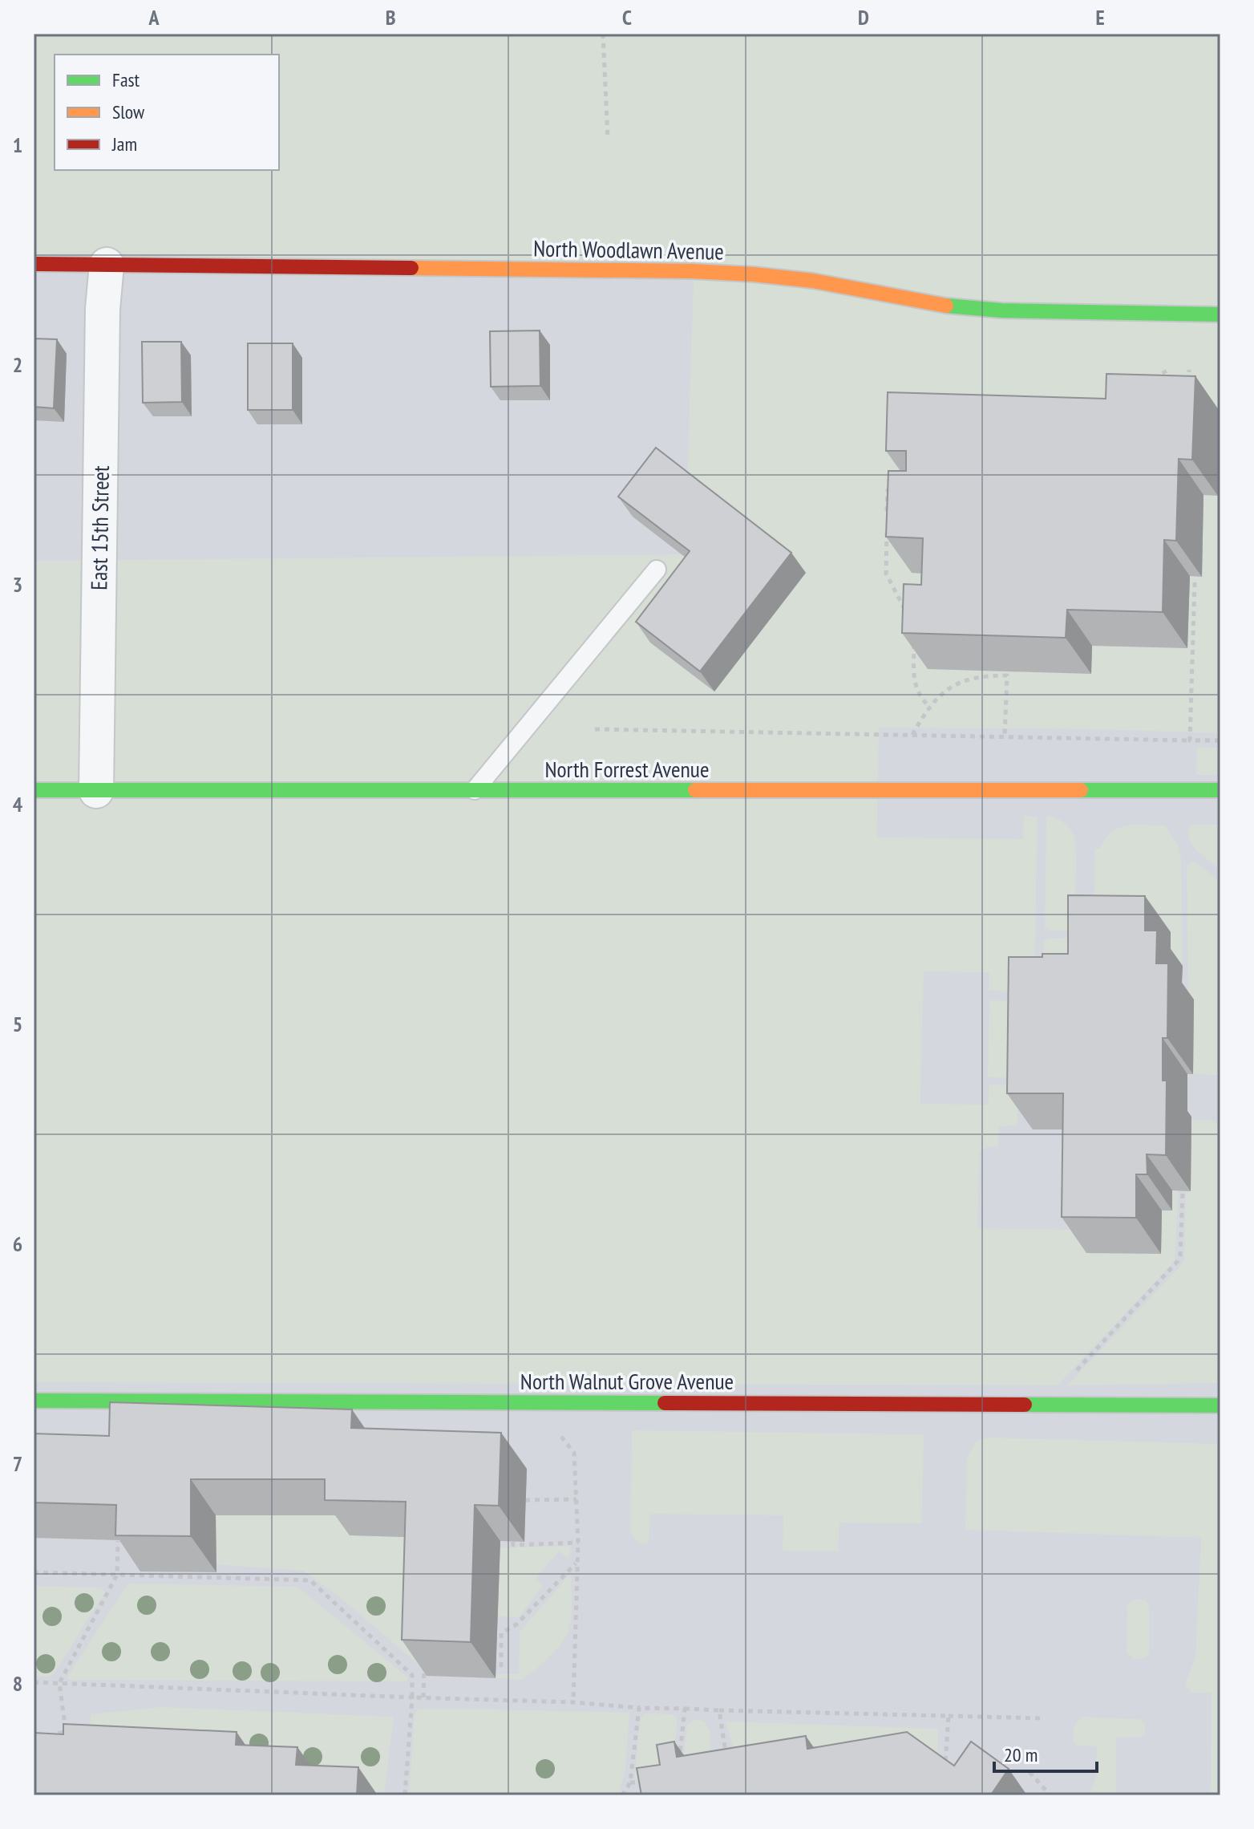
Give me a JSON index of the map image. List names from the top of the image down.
{
  "streets": {
    "street": [
      "North Woodlawn Avenue",
      "East 15th Street",
      "North Forrest Avenue",
      "North Walnut Grove Avenue"
    ]
  },
  "crossings": [
    ["North Woodlawn Avenue", "East 15th Street"],
    ["East 15th Street", "North Forrest Avenue"]
  ],
  "legend": ["Fast", "Slow", "Jam"],
  "scale_bar": "20 m",
  "grid": {
    "columns": [
      "A",
      "B",
      "C",
      "D",
      "E"
    ],
    "rows": [
      "1",
      "2",
      "3",
      "4",
      "5",
      "6",
      "7",
      "8"
    ]
  }
}
